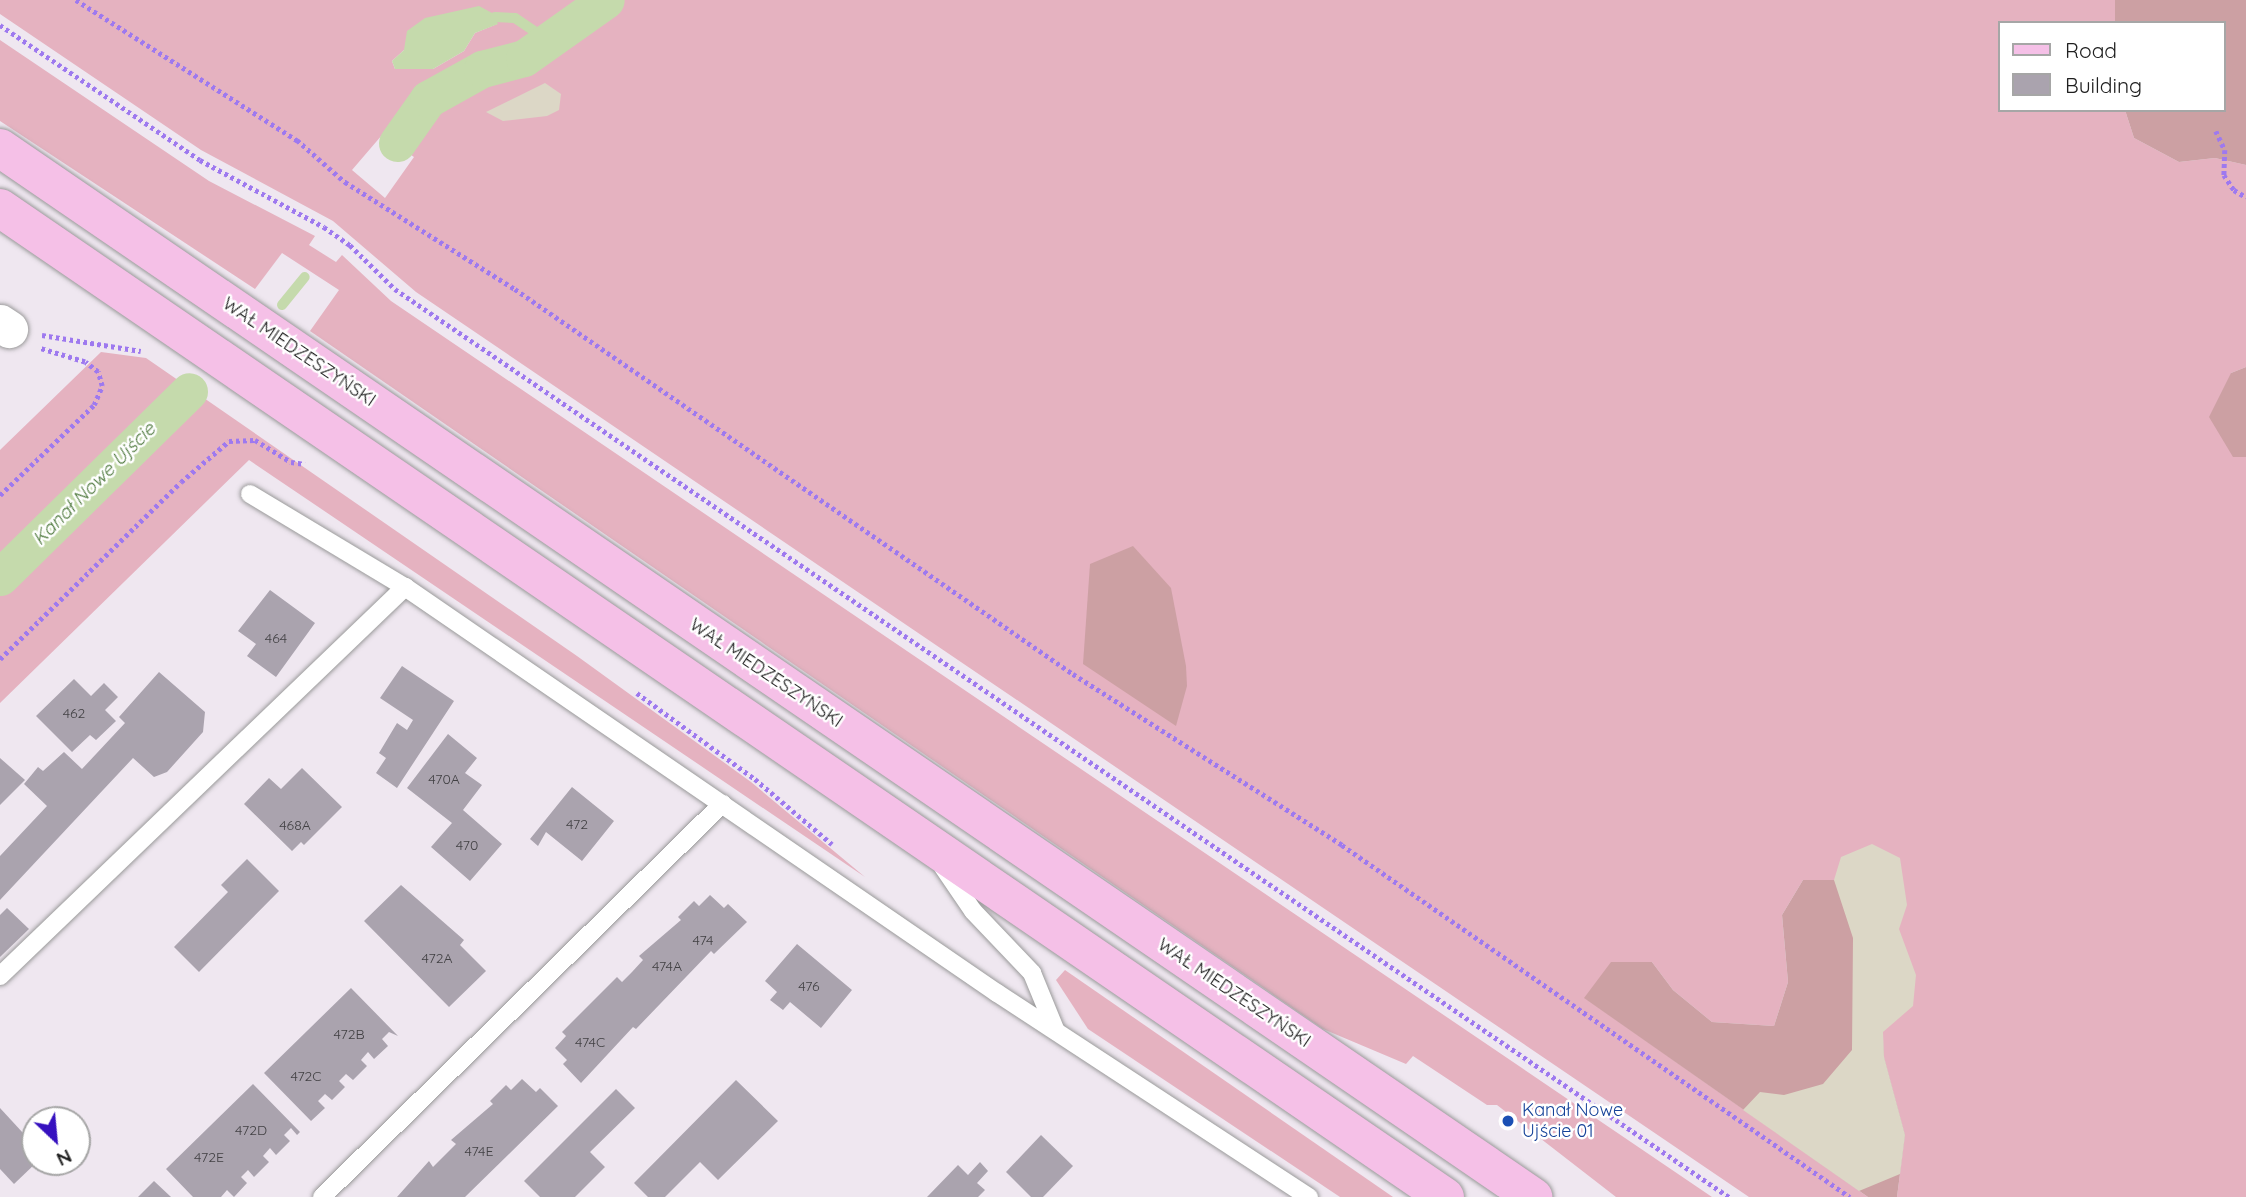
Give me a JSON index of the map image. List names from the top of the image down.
{
  "streets": {
    "main road": ["WAŁ MIEDZESZYŃSKI"]
  },
  "water": ["Kanał Nowe Ujście"],
  "places": ["Kanał Nowe Ujście 01"],
  "house_numbers": [
    "464",
    "462",
    "470A",
    "472",
    "468A",
    "470",
    "474",
    "472A",
    "474A",
    "476",
    "472B",
    "474C",
    "472C",
    "472D",
    "474E",
    "472E"
  ],
  "legend": ["Road", "Building"],
  "north": "bottom right"
}
